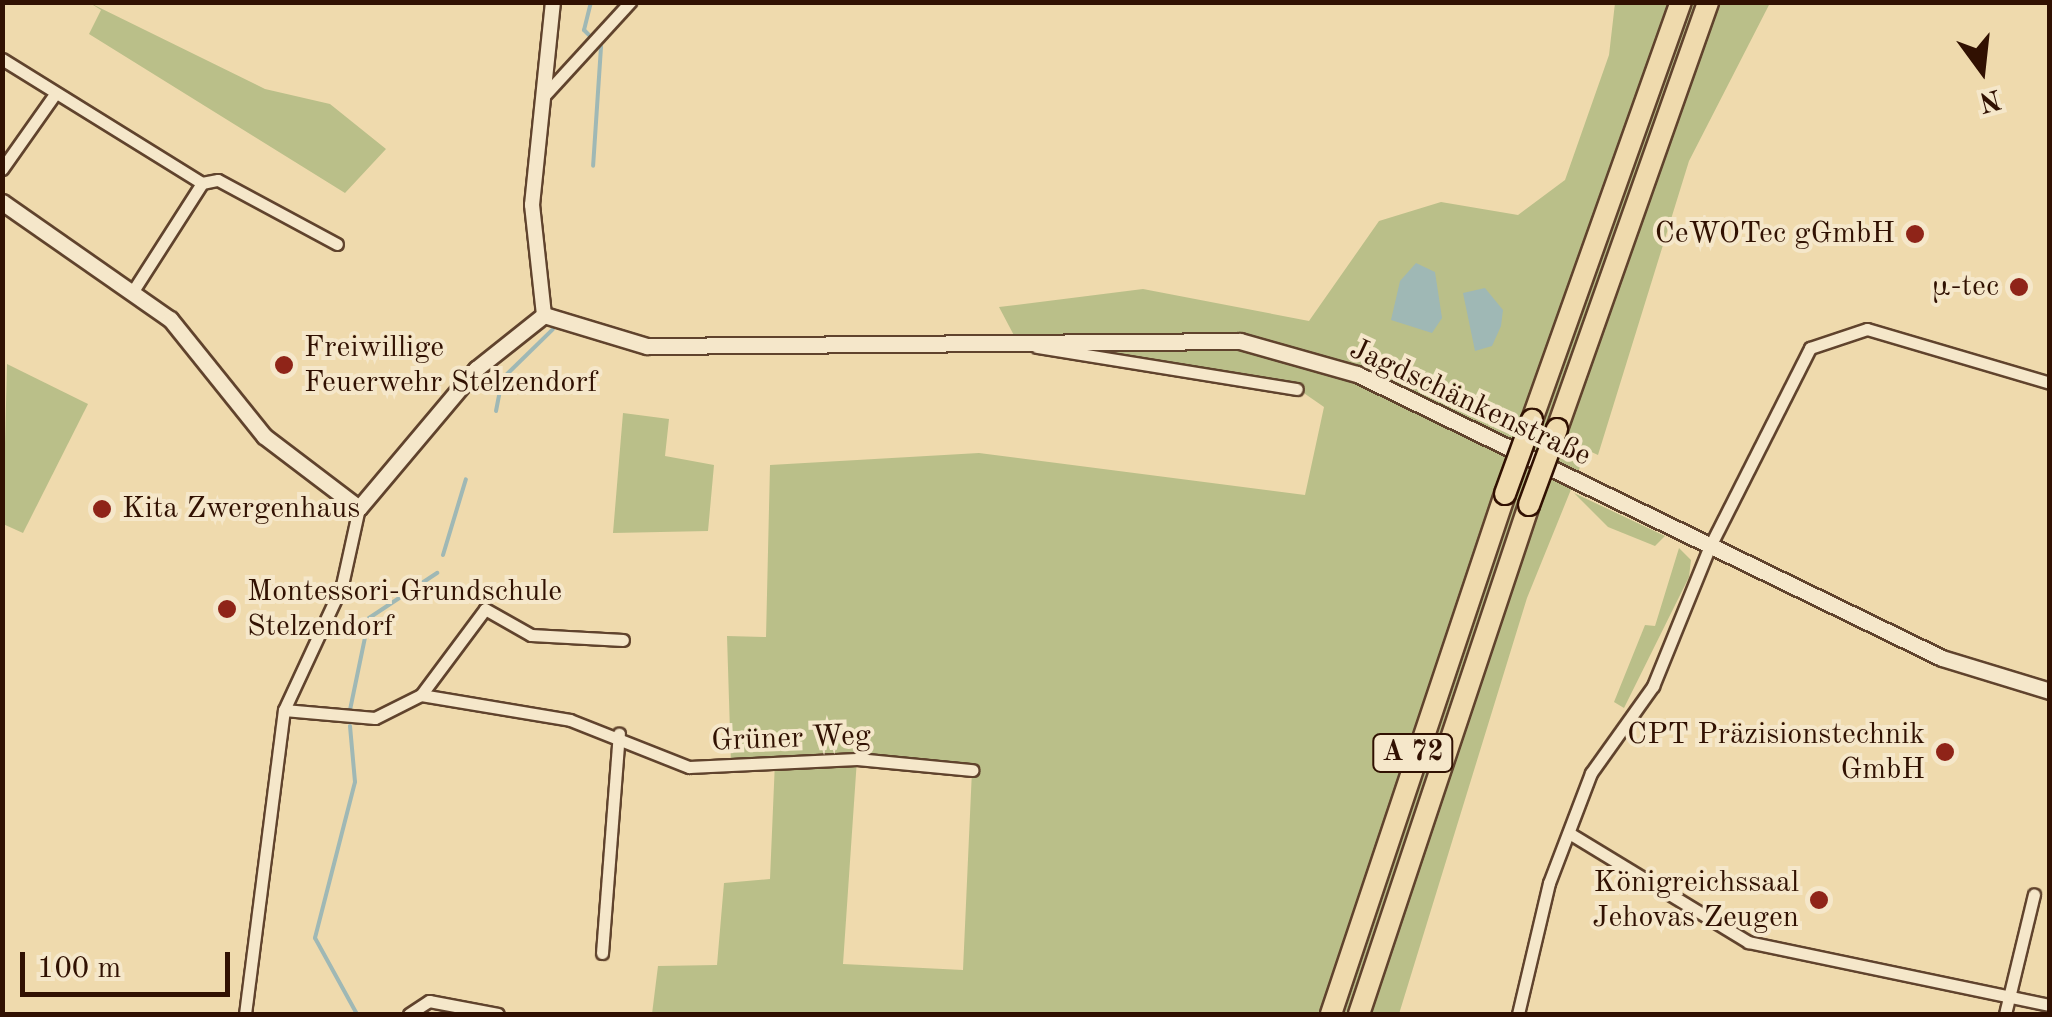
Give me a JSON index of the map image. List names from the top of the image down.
{
  "streets": {
    "highway": ["A 72"],
    "main road": ["Jagdschänkenstraße"],
    "street": ["Grüner Weg"]
  },
  "places": [
    "CeWOTec gGmbH",
    "µ-tec",
    "Freiwillige Feuerwehr Stelzendorf",
    "Kita Zwergenhaus",
    "Montessori-Grundschule Stelzendorf",
    "CPT Präzisionstechnik GmbH",
    "Königreichssaal Jehovas Zeugen"
  ],
  "scale_bar": "100 m",
  "north": "bottom"
}
